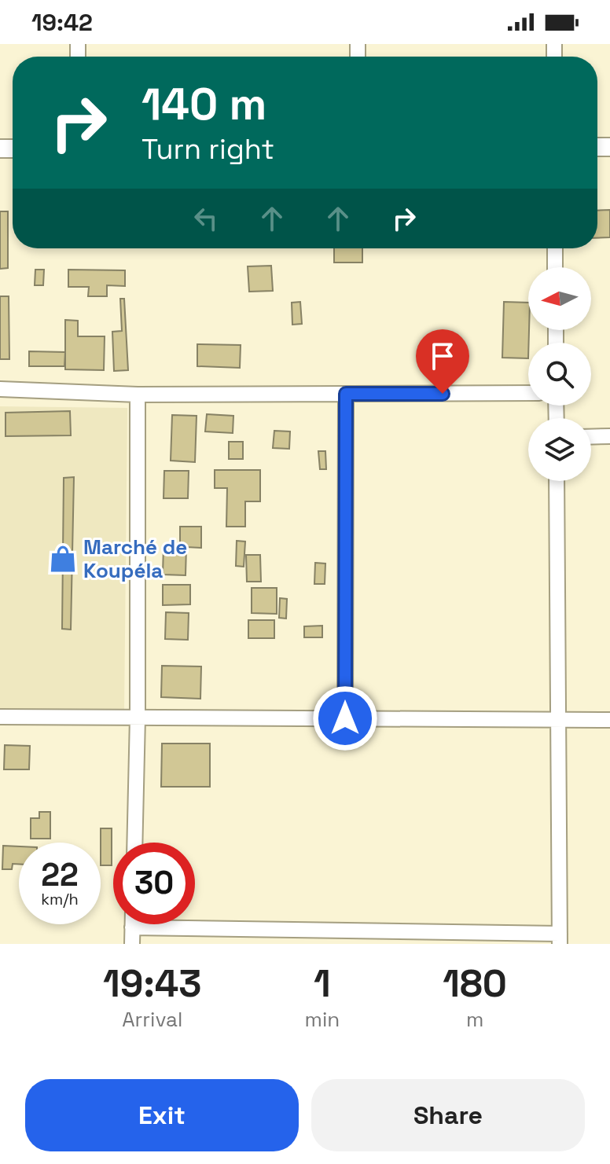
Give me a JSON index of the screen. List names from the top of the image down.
{
  "places": {
    "shop": ["Marché de Koupéla"]
  },
  "north": "left",
  "page": {
    "status": "19:42",
    "turn": ["140 m", "Turn right"],
    "speed": "22 km/h",
    "limit": "30",
    "eta": [
      "19:43",
      "Arrival",
      "1",
      "min",
      "180",
      "m"
    ],
    "buttons": ["Exit", "Share"]
  }
}
